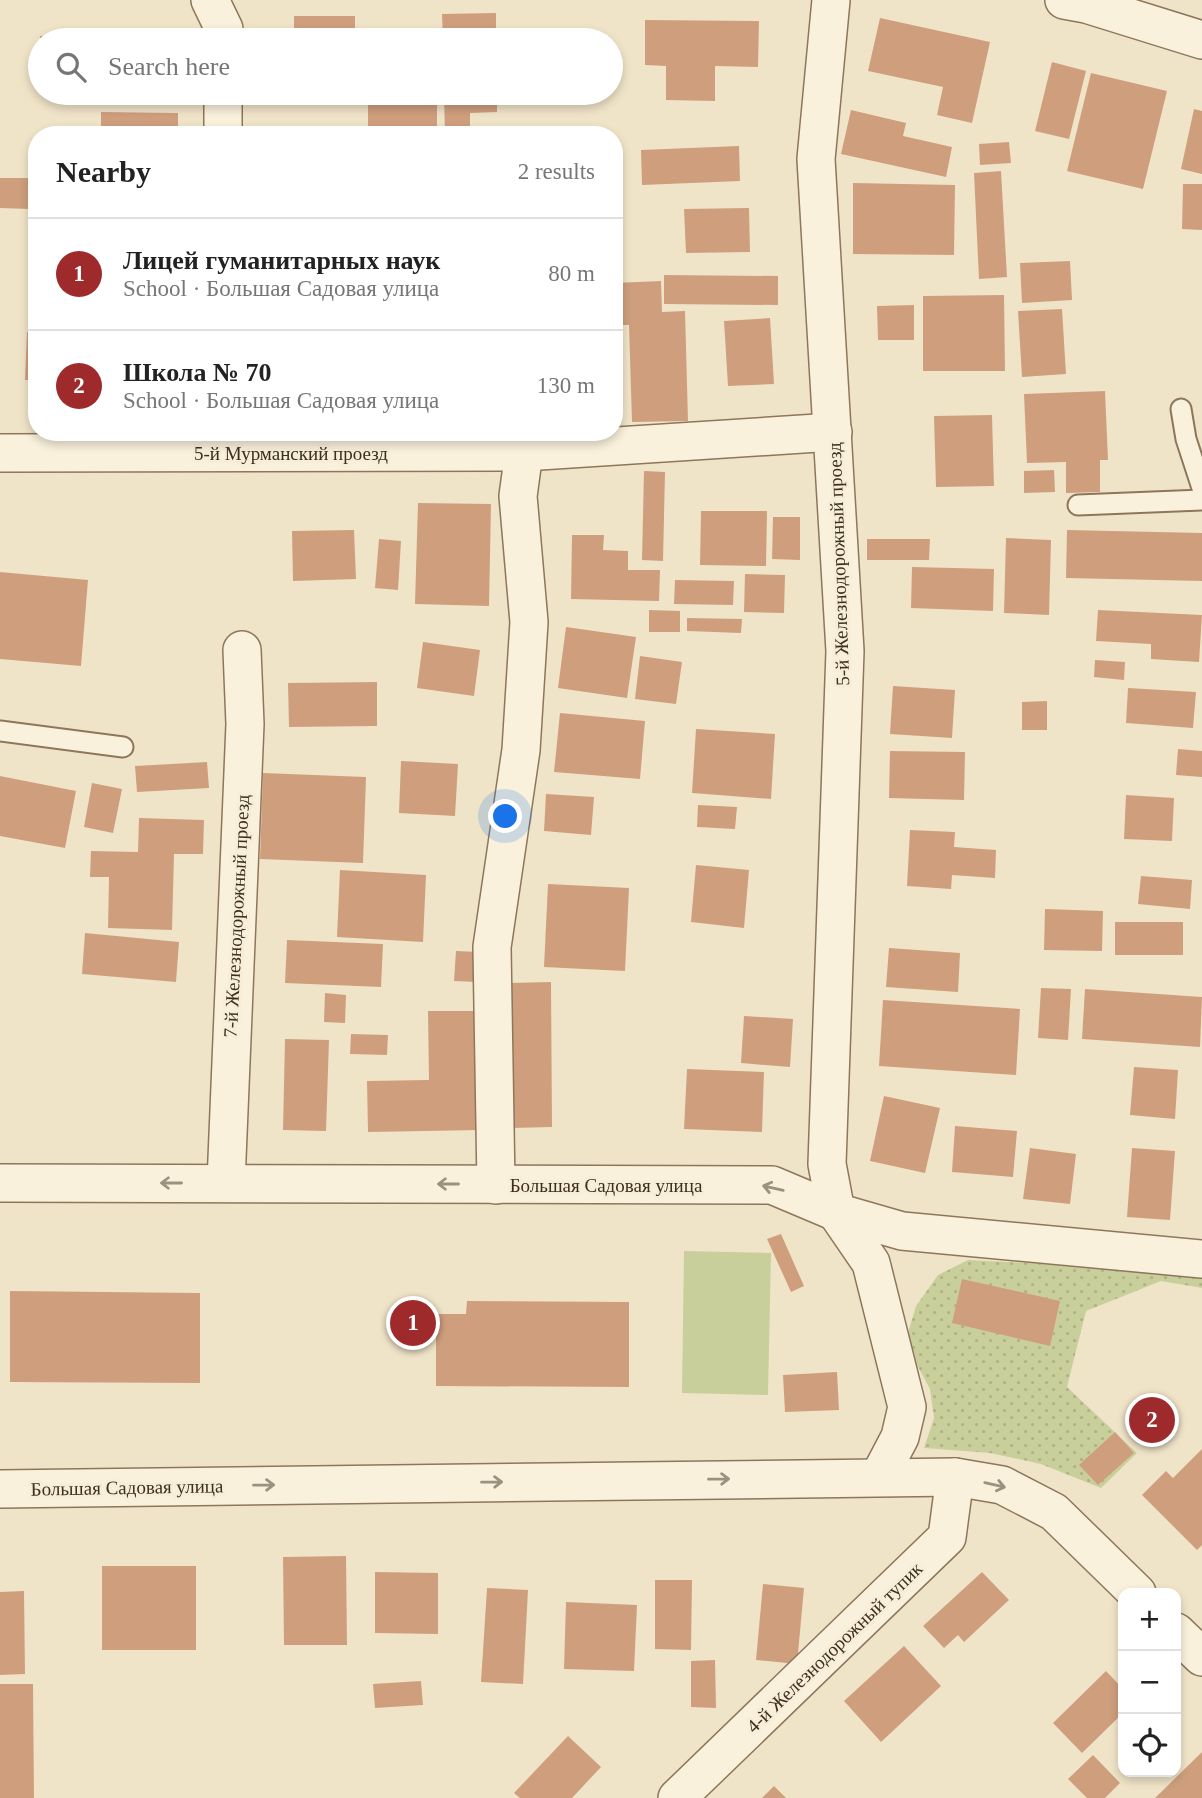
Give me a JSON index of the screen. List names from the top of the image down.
{
  "streets": {
    "street": [
      "5-й Мурманский проезд",
      "5-й Железнодорожный проезд",
      "7-й Железнодорожный проезд",
      "Большая Садовая улица",
      "4-й Железнодорожный тупик"
    ]
  },
  "crossings": [
    ["5-й Мурманский проезд", "5-й Железнодорожный проезд"],
    ["5-й Железнодорожный проезд", "Большая Садовая улица"],
    ["7-й Железнодорожный проезд", "Большая Садовая улица"],
    ["Большая Садовая улица", "4-й Железнодорожный тупик"]
  ],
  "page": {
    "search": "Search here",
    "heading": ["Nearby", "2 results"],
    "list": [
      {
        "mark": "1",
        "name": "Лицей гуманитарных наук",
        "note": "School · Большая Садовая улица",
        "value": "80 m"
      },
      {
        "mark": "2",
        "name": "Школа № 70",
        "note": "School · Большая Садовая улица",
        "value": "130 m"
      }
    ],
    "pins": ["1", "2"],
    "map_buttons": ["+", "−"]
  }
}
